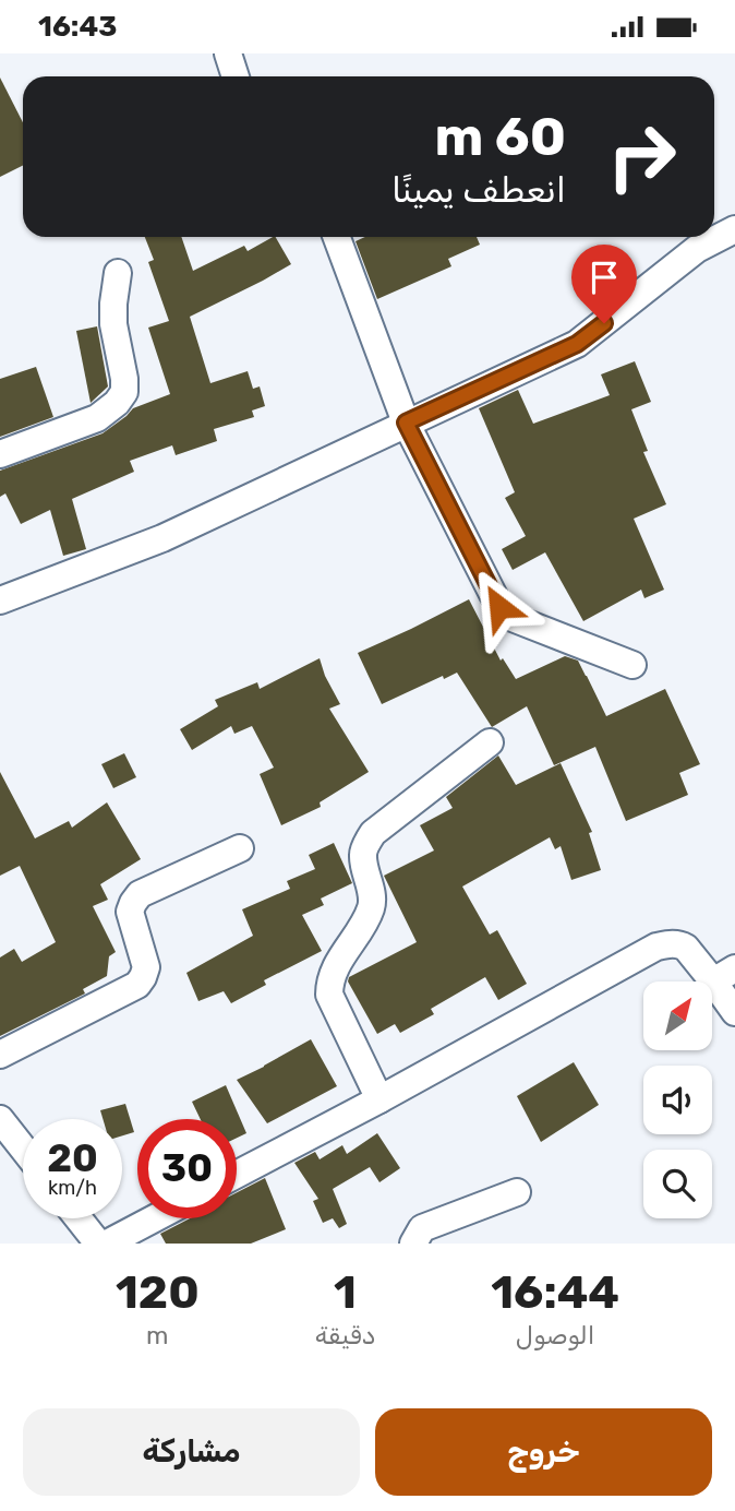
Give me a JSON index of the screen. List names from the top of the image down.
{
  "north": "top right",
  "page": {
    "status": "16:43",
    "turn": ["60 m", "انعطف يمينًا"],
    "speed": "20 km/h",
    "limit": "30",
    "eta": [
      "16:44",
      "الوصول",
      "1",
      "دقيقة",
      "120",
      "m"
    ],
    "buttons": ["خروج", "مشاركة"]
  }
}
